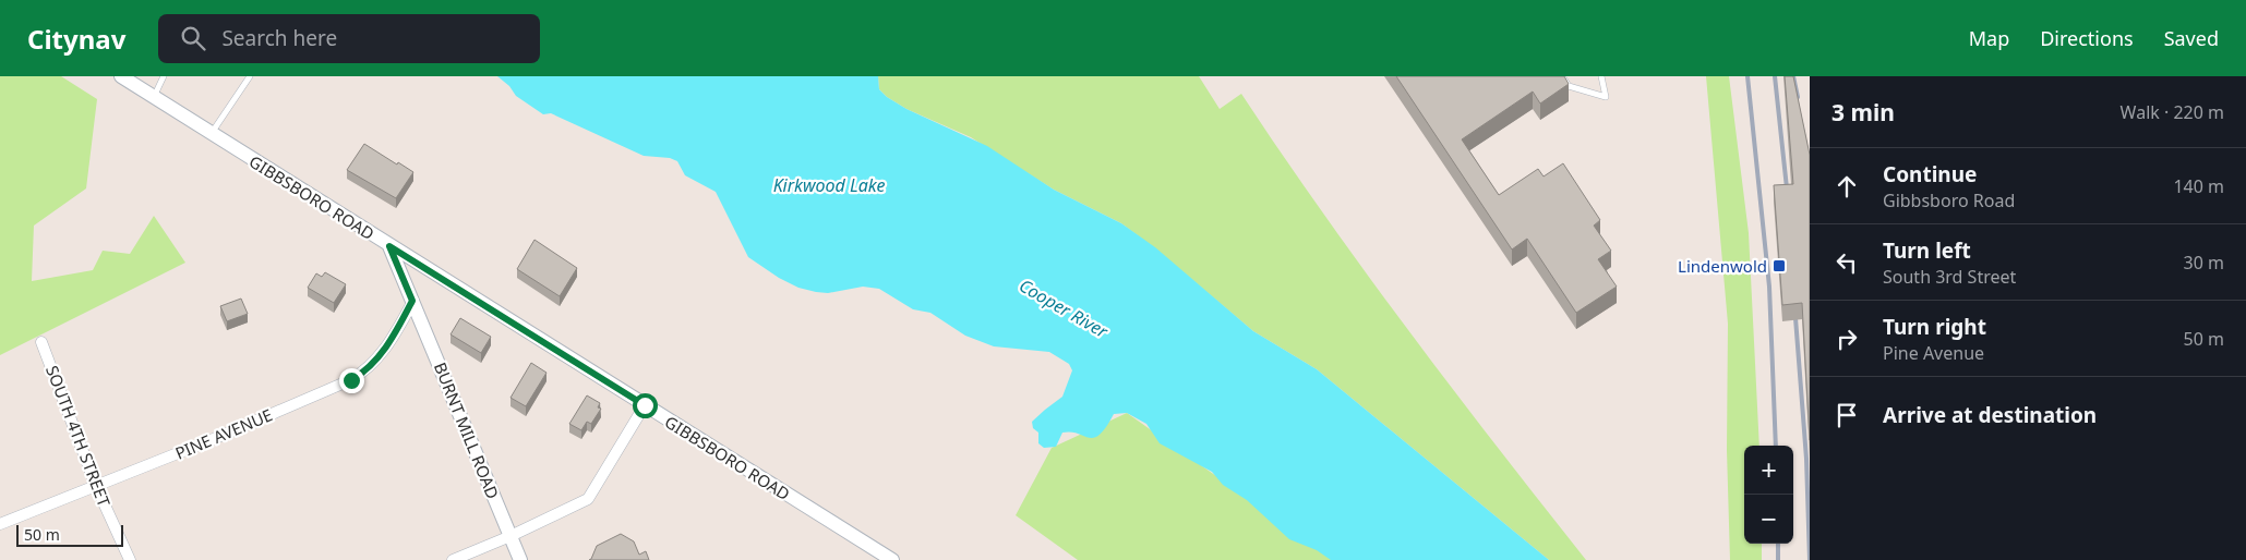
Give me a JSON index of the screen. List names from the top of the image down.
{
  "streets": {
    "street": [
      "GIBBSBORO ROAD",
      "BURNT MILL ROAD",
      "PINE AVENUE",
      "SOUTH 4TH STREET"
    ]
  },
  "crossings": [
    ["GIBBSBORO ROAD", "BURNT MILL ROAD"],
    ["BURNT MILL ROAD", "PINE AVENUE"],
    ["PINE AVENUE", "SOUTH 4TH STREET"]
  ],
  "water": ["Kirkwood Lake", "Cooper River"],
  "places": {
    "transit": ["Lindenwold"]
  },
  "scale_bar": "50 m",
  "page": {
    "header": "Citynav",
    "search": "Search here",
    "nav": ["Map", "Directions", "Saved"],
    "heading": ["3 min", "Walk · 220 m"],
    "list": [
      ["Continue", "Gibbsboro Road", "140 m"],
      ["Turn left", "South 3rd Street", "30 m"],
      ["Turn right", "Pine Avenue", "50 m"],
      "Arrive at destination"
    ],
    "map_buttons": ["+", "−"],
    "scale": "50 m"
  }
}
